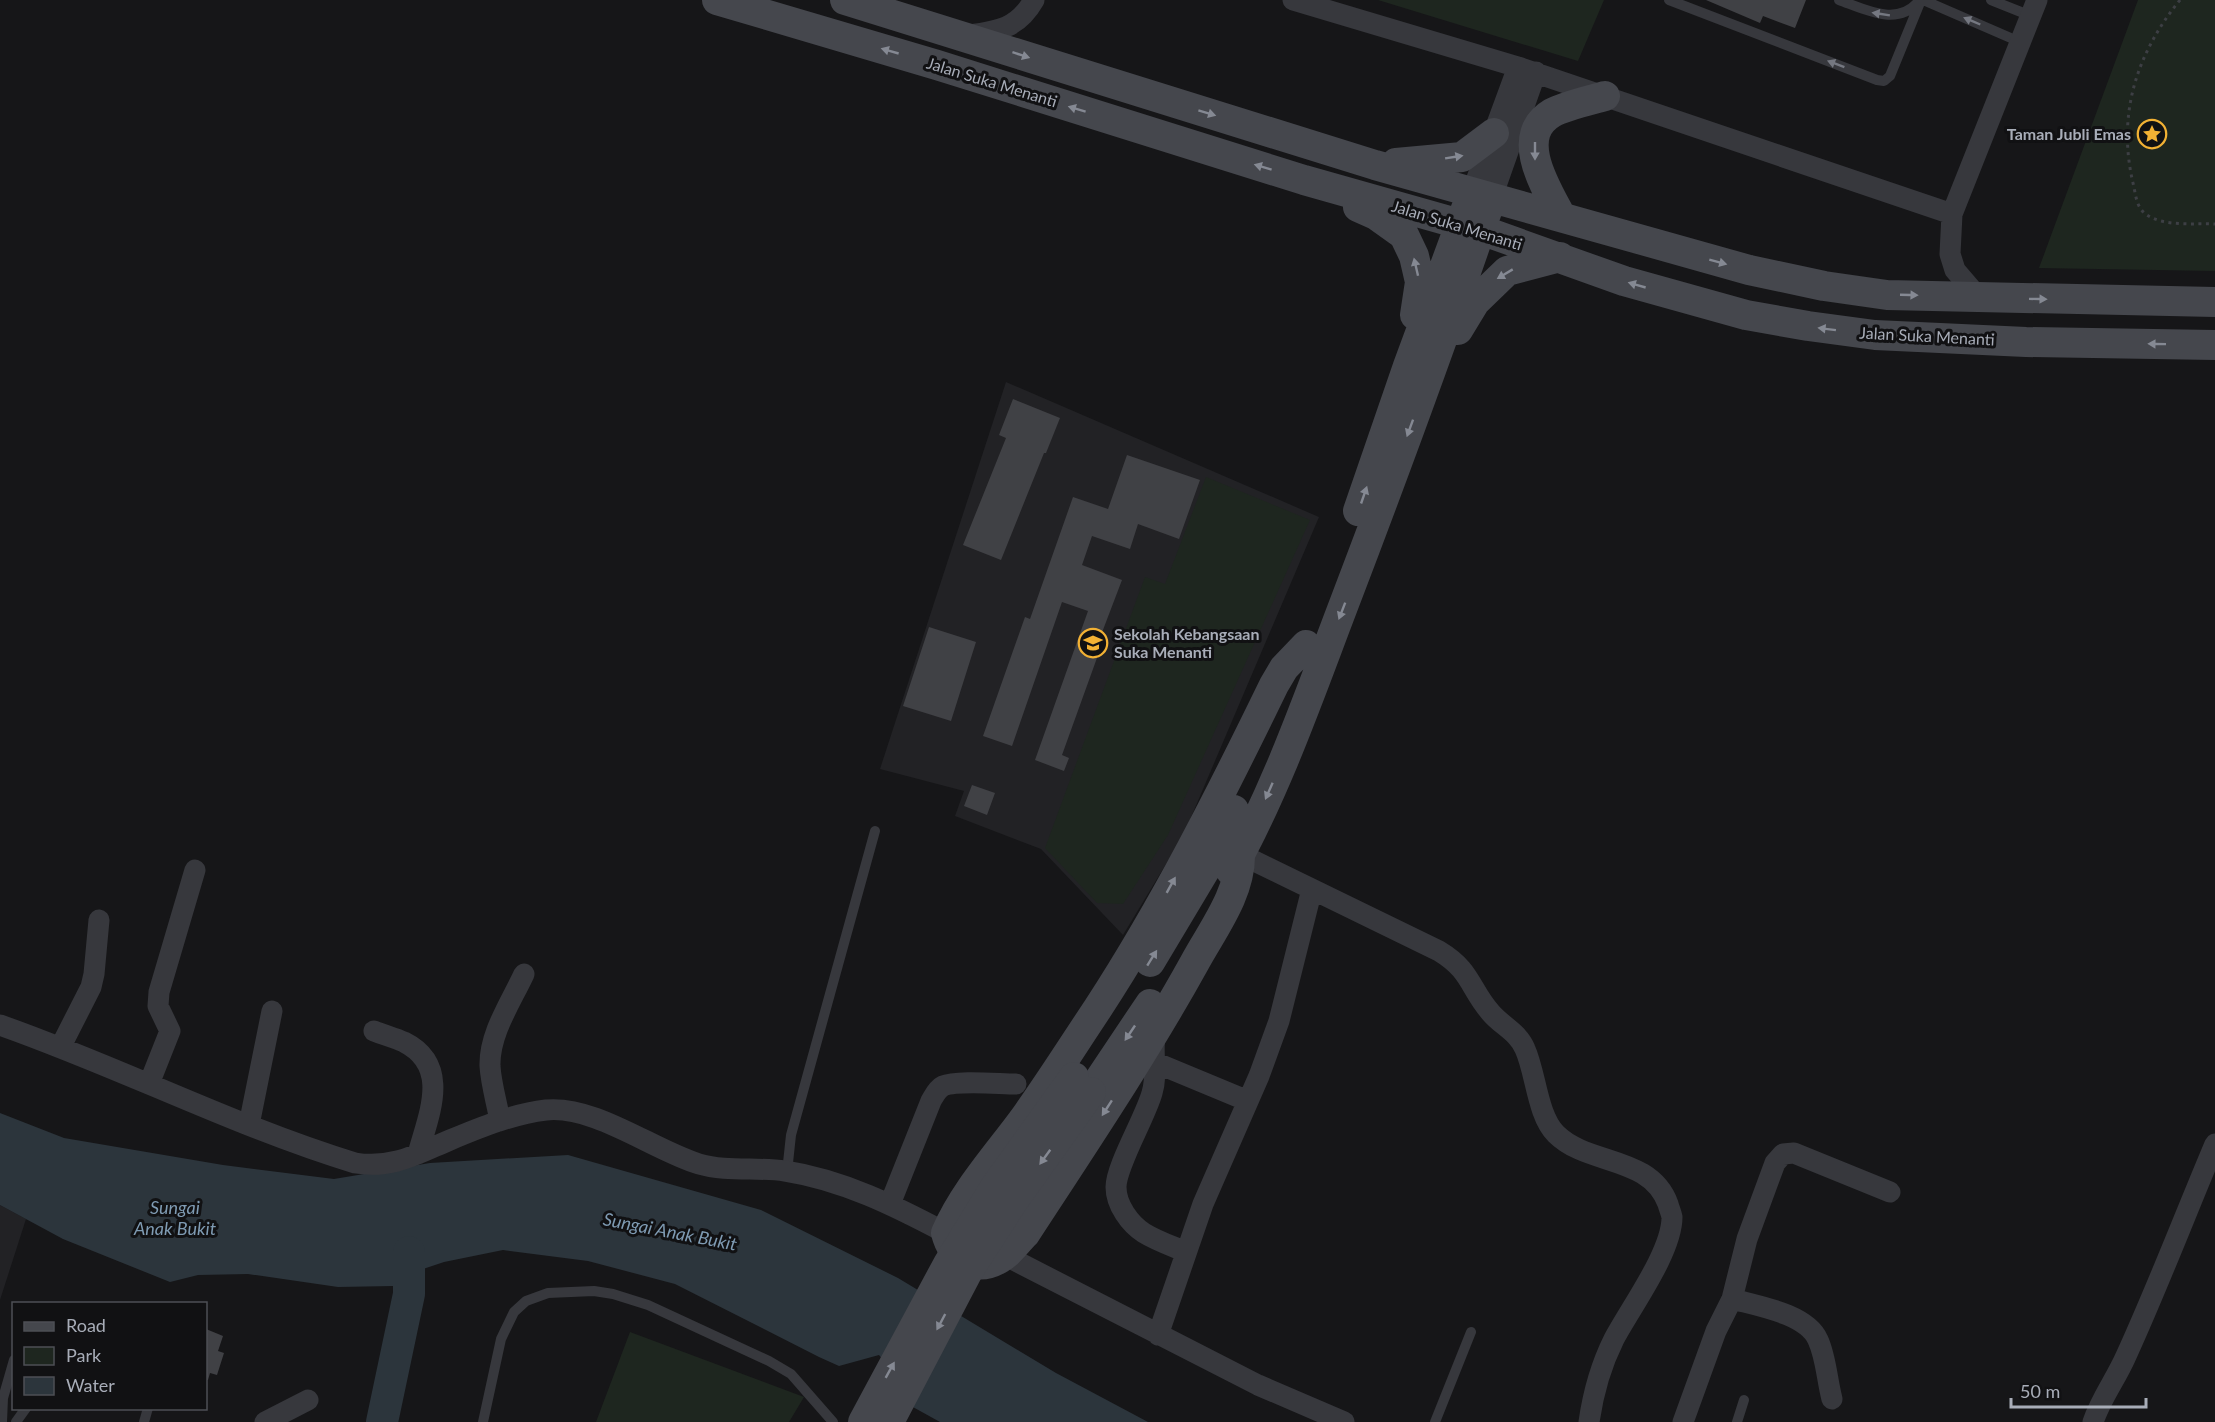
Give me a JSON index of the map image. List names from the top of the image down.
{
  "streets": {
    "street": ["Jalan Suka Menanti"]
  },
  "water": ["Sungai Anak Bukit"],
  "places": {
    "place": ["Taman Jubli Emas"],
    "school or university": ["Sekolah Kebangsaan Suka Menanti"]
  },
  "legend": ["Road", "Park", "Water"],
  "scale_bar": "50 m"
}
